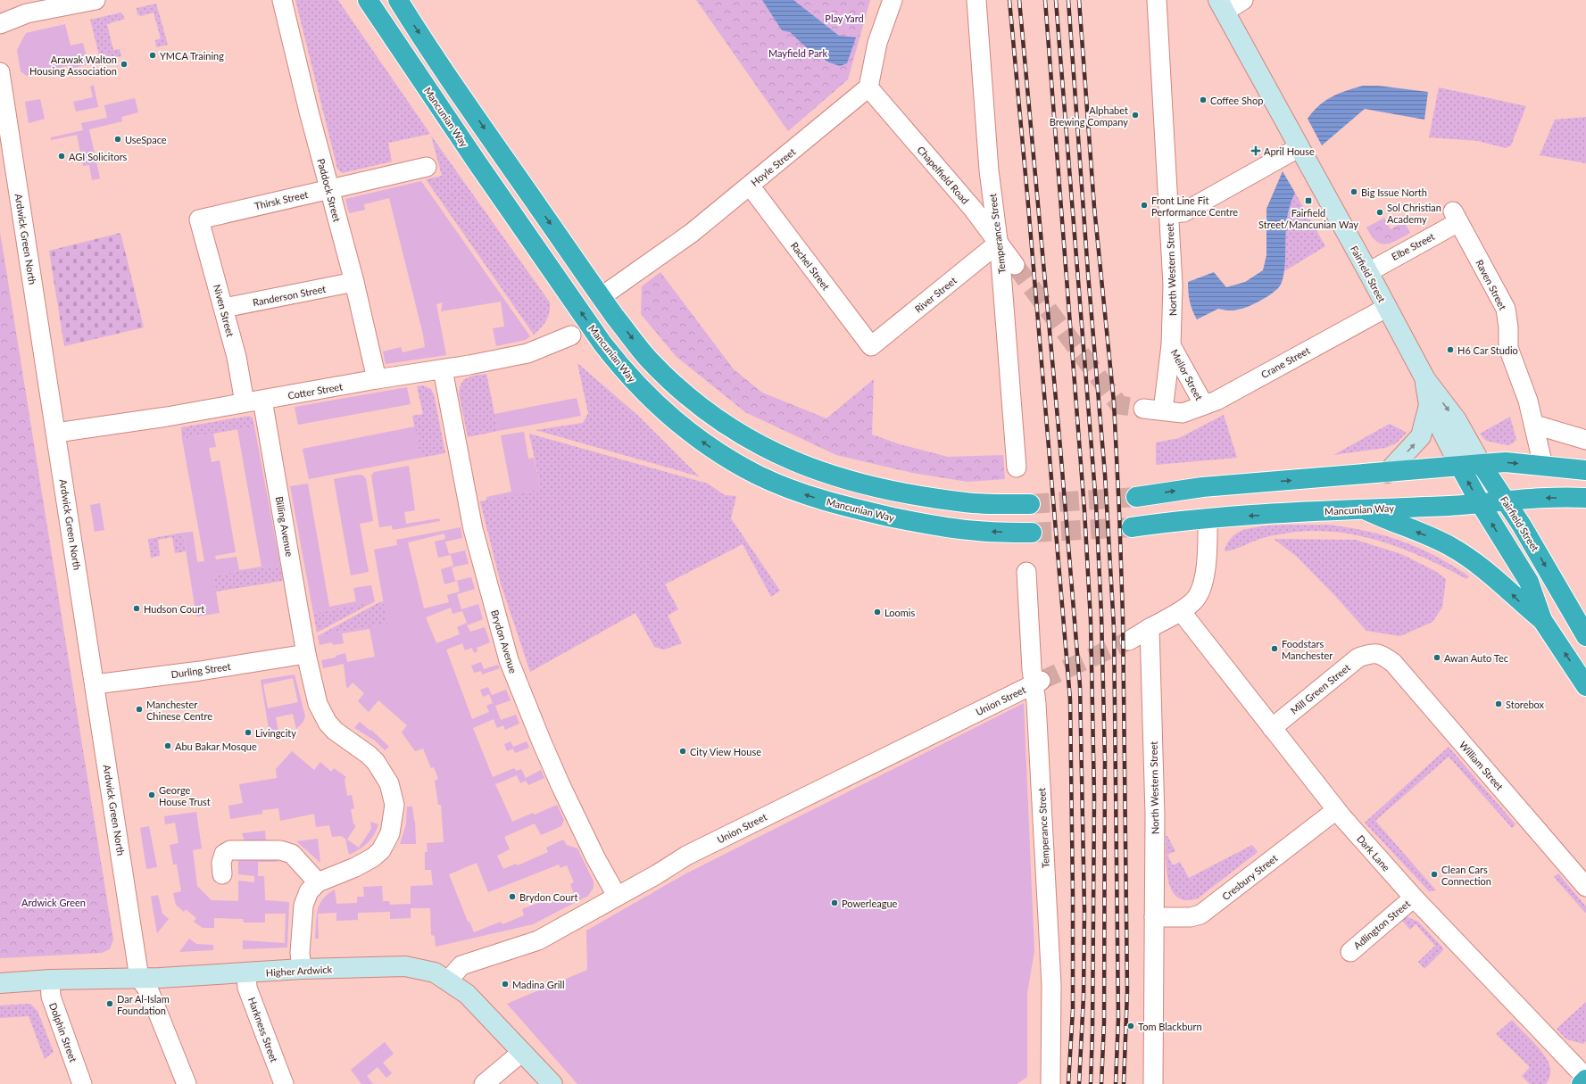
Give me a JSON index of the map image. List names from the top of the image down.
{
  "streets": {
    "highway": ["Mancunian Way", "Fairfield Street"],
    "main road": ["Higher Ardwick"],
    "street": [
      "Hoyle Street",
      "Chapelfield Road",
      "Paddock Street",
      "Thirsk Street",
      "Temperance Street",
      "Ardwick Green North",
      "Elbe Street",
      "Rachel Street",
      "North Western Street",
      "Raven Street",
      "River Street",
      "Randerson Street",
      "Niven Street",
      "Crane Street",
      "Mellor Street",
      "Cotter Street",
      "Billing Avenue",
      "Brydon Avenue",
      "Durling Street",
      "Mill Green Street",
      "Union Street",
      "William Street",
      "Dark Lane",
      "Cresbury Street",
      "Adlington Street",
      "Harkness Street",
      "Dolphin Street"
    ]
  },
  "crossings": [
    ["Mancunian Way", "Fairfield Street"],
    ["Hoyle Street", "Chapelfield Road"],
    ["Hoyle Street", "Rachel Street"],
    ["Chapelfield Road", "Temperance Street"],
    ["Chapelfield Road", "River Street"],
    ["Paddock Street", "Thirsk Street"],
    ["Paddock Street", "Randerson Street"],
    ["Paddock Street", "Cotter Street"],
    ["Thirsk Street", "Niven Street"],
    ["Temperance Street", "River Street"],
    ["Temperance Street", "Union Street"],
    ["Ardwick Green North", "Cotter Street"],
    ["Ardwick Green North", "Durling Street"],
    ["Ardwick Green North", "Higher Ardwick"],
    ["Elbe Street", "Fairfield Street"],
    ["Elbe Street", "Raven Street"],
    ["Rachel Street", "River Street"],
    ["North Western Street", "Crane Street"],
    ["North Western Street", "Mellor Street"],
    ["North Western Street", "Cresbury Street"],
    ["Fairfield Street", "Crane Street"],
    ["Randerson Street", "Niven Street"],
    ["Niven Street", "Cotter Street"],
    ["Niven Street", "Billing Avenue"],
    ["Crane Street", "Mellor Street"],
    ["Cotter Street", "Billing Avenue"],
    ["Cotter Street", "Brydon Avenue"],
    ["Billing Avenue", "Durling Street"],
    ["Brydon Avenue", "Union Street"],
    ["Mill Green Street", "William Street"],
    ["Mill Green Street", "Dark Lane"],
    ["Union Street", "Higher Ardwick"],
    ["Dark Lane", "Cresbury Street"],
    ["Dark Lane", "Adlington Street"],
    ["Higher Ardwick", "Harkness Street"],
    ["Higher Ardwick", "Dolphin Street"]
  ],
  "parks": ["Play Yard", "Mayfield Park", "Ardwick Green"],
  "places": {
    "other": [
      "YMCA Training",
      "Arawak Walton Housing Association",
      "Coffee Shop",
      "Alphabet Brewing Company",
      "UseSpace",
      "AGI Solicitors",
      "Big Issue North",
      "Front Line Fit Performance Centre",
      "Sol Christian Academy",
      "H6 Car Studio",
      "Hudson Court",
      "Loomis",
      "Foodstars Manchester",
      "Awan Auto Tec",
      "Storebox",
      "Manchester Chinese Centre",
      "Livingcity",
      "Abu Bakar Mosque",
      "City View House",
      "George House Trust",
      "Clean Cars Connection",
      "Brydon Court",
      "Powerleague",
      "Madina Grill",
      "Dar Al-Islam Foundation",
      "Tom Blackburn"
    ],
    "health": ["April House"],
    "transit": ["Fairfield Street/Mancunian Way"]
  }
}
